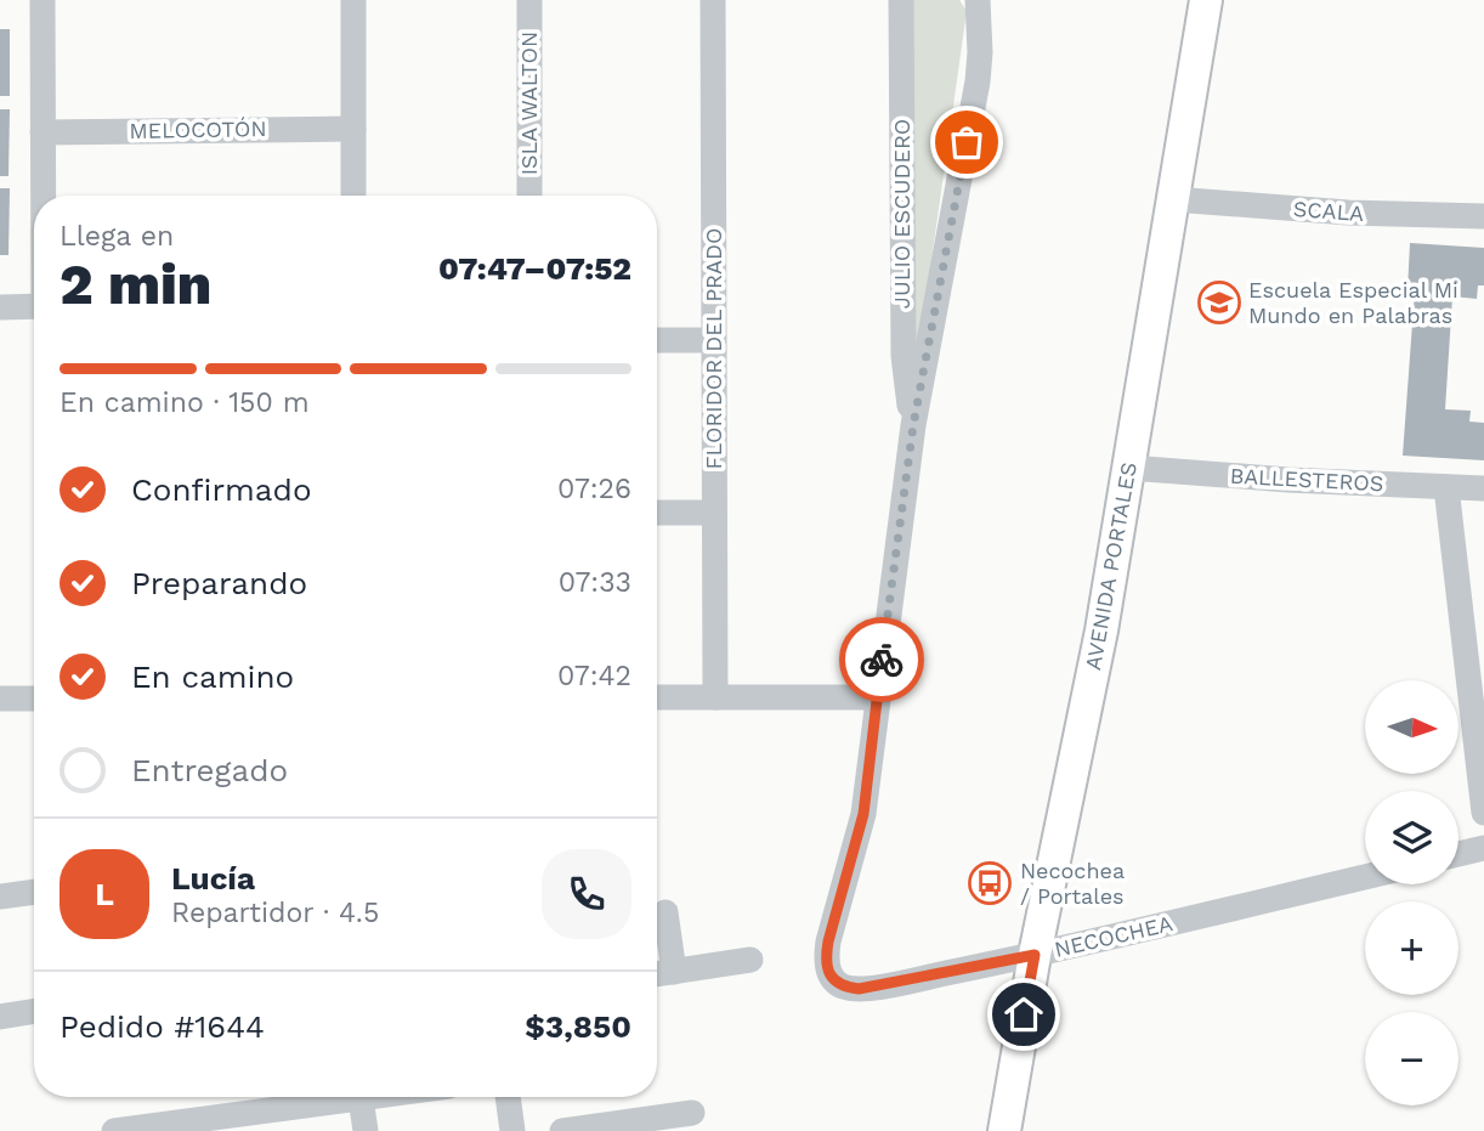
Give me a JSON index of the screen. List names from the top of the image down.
{
  "streets": {
    "main road": ["AVENIDA PORTALES"],
    "street": [
      "ISLA WALTON",
      "MELOCOTÓN",
      "SCALA",
      "JULIO ESCUDERO",
      "FLORIDOR DEL PRADO",
      "BALLESTEROS",
      "NECOCHEA"
    ]
  },
  "crossings": [
    ["SCALA", "AVENIDA PORTALES"],
    ["BALLESTEROS", "AVENIDA PORTALES"],
    ["AVENIDA PORTALES", "NECOCHEA"]
  ],
  "places": {
    "school or university": ["Escuela Especial Mi Mundo en Palabras"],
    "bus stop": ["Necochea / Portales"]
  },
  "north": "right",
  "page": {
    "heading": ["2 min", "Llega en", "07:47–07:52"],
    "panel": [
      "Lucía",
      "Repartidor · 4.5",
      "Pedido #1644",
      "$3,850"
    ],
    "bar": "En camino · 150 m",
    "list": [
      ["Confirmado", "07:26"],
      ["Preparando", "07:33"],
      ["En camino", "07:42"],
      "Entregado"
    ],
    "map_buttons": ["+", "−"],
    "round": "L"
  }
}
